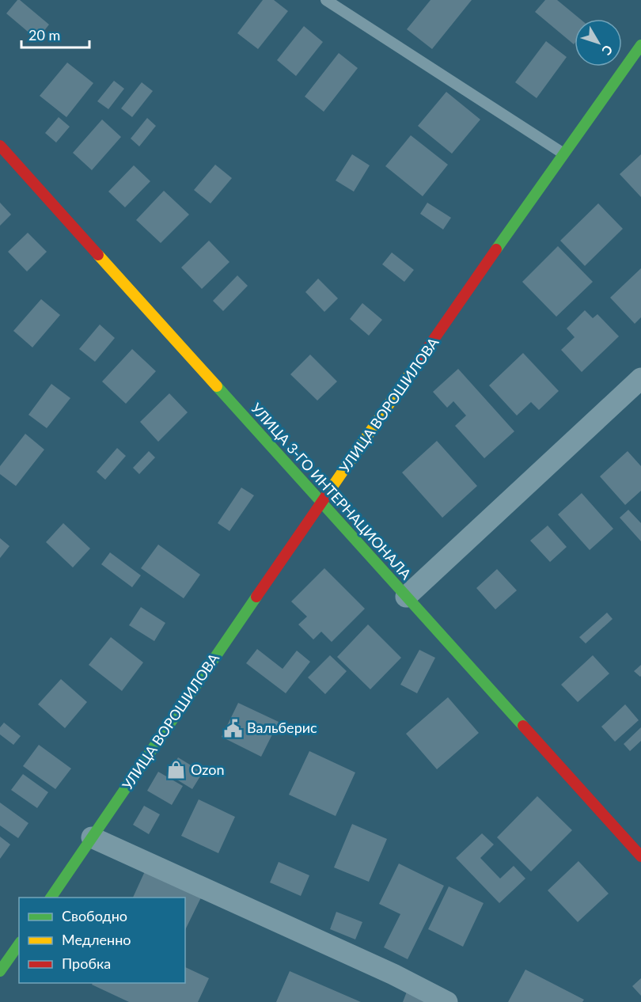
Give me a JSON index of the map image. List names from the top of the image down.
{
  "streets": {
    "street": ["УЛИЦА ВОРОШИЛОВА", "УЛИЦА 3-ГО ИНТЕРНАЦИОНАЛА"]
  },
  "crossings": [
    ["УЛИЦА ВОРОШИЛОВА", "УЛИЦА 3-ГО ИНТЕРНАЦИОНАЛА"]
  ],
  "places": {
    "public building": ["Вальберис"],
    "shop": ["Ozon"]
  },
  "legend": ["Свободно", "Медленно", "Пробка"],
  "scale_bar": "20 m",
  "north": "bottom right"
}
